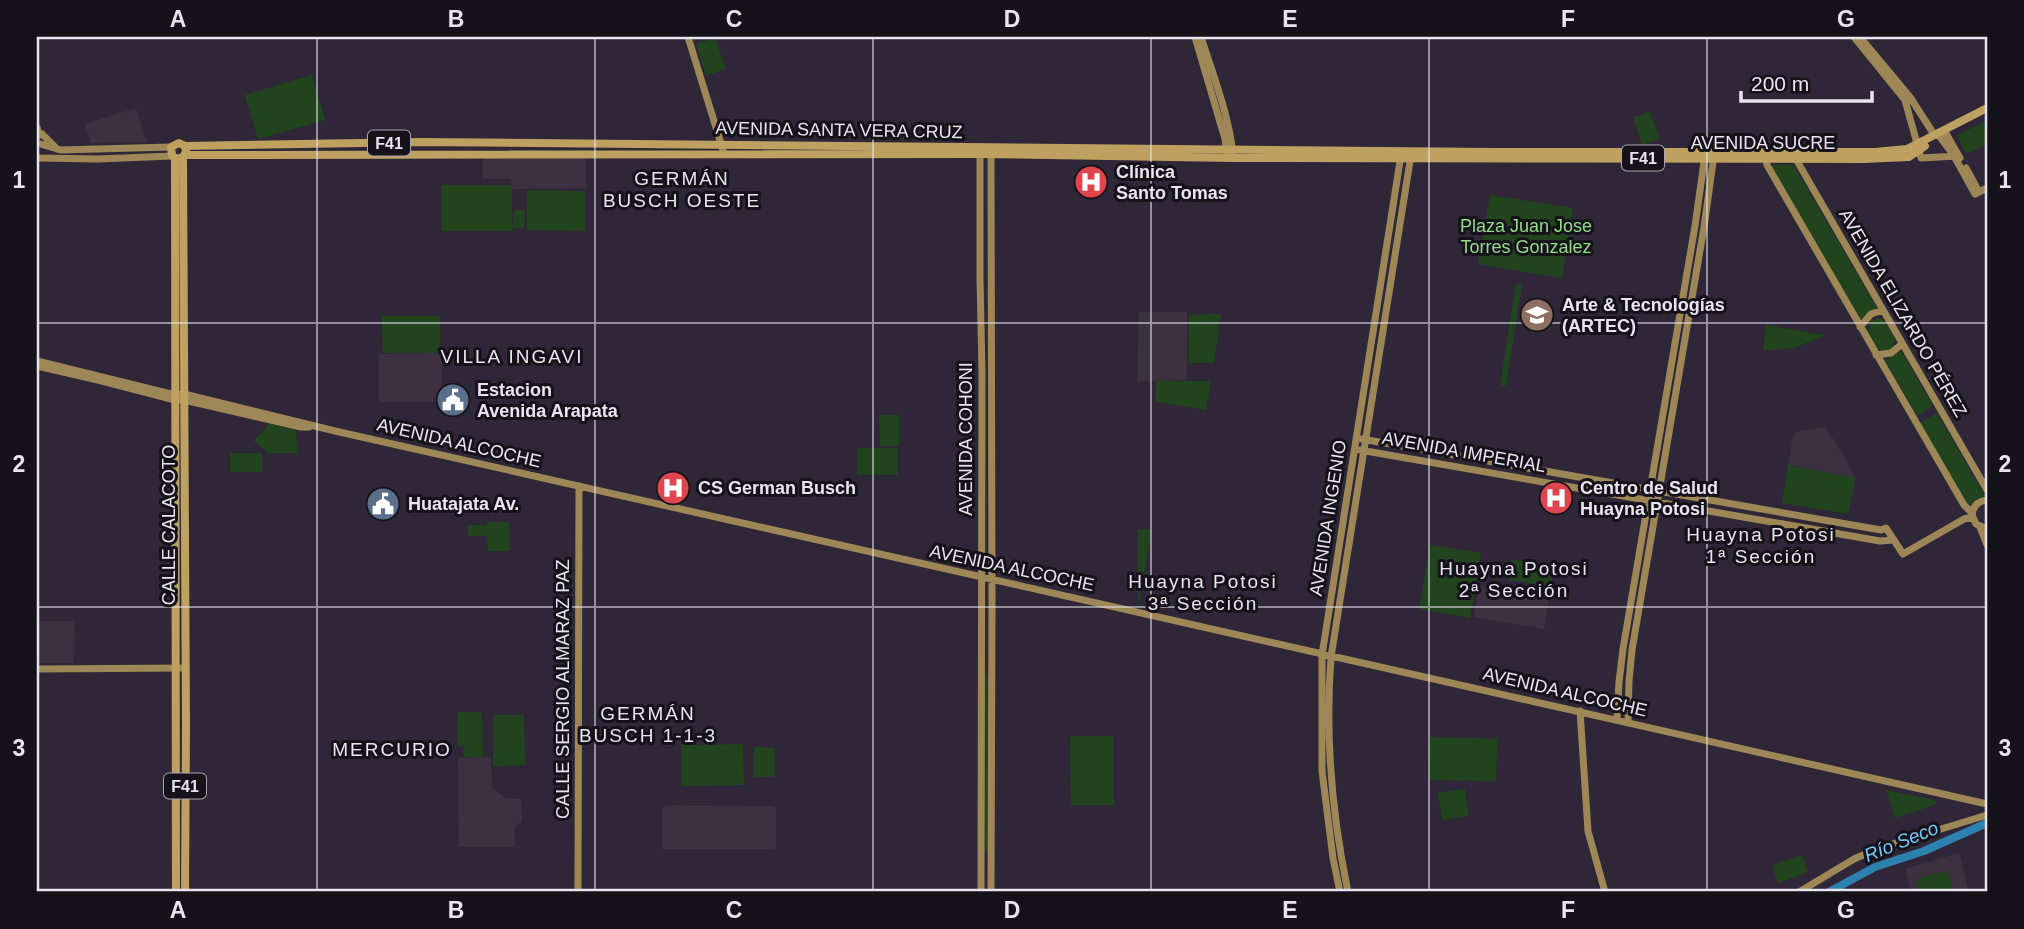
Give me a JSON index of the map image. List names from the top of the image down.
{
  "streets": {
    "main road": [
      "AVENIDA SANTA VERA CRUZ",
      "F41",
      "AVENIDA SUCRE",
      "CALLE CALACOTO"
    ],
    "street": [
      "AVENIDA ELIZARDO PÉREZ",
      "AVENIDA COHONI",
      "AVENIDA ALCOCHE",
      "AVENIDA IMPERIAL",
      "AVENIDA INGENIO",
      "CALLE SERGIO ALMARAZ PAZ"
    ]
  },
  "crossings": [
    ["AVENIDA SANTA VERA CRUZ", "AVENIDA SUCRE"],
    ["AVENIDA SANTA VERA CRUZ", "AVENIDA COHONI"],
    ["AVENIDA SANTA VERA CRUZ", "AVENIDA INGENIO"],
    ["AVENIDA SANTA VERA CRUZ", "CALLE CALACOTO"],
    ["F41", "AVENIDA SUCRE"],
    ["AVENIDA SUCRE", "AVENIDA ELIZARDO PÉREZ"],
    ["AVENIDA COHONI", "AVENIDA ALCOCHE"],
    ["AVENIDA ALCOCHE", "AVENIDA INGENIO"],
    ["AVENIDA ALCOCHE", "CALLE CALACOTO"],
    ["AVENIDA ALCOCHE", "CALLE SERGIO ALMARAZ PAZ"],
    ["AVENIDA IMPERIAL", "AVENIDA INGENIO"]
  ],
  "districts": [
    "GERMÁN BUSCH OESTE",
    "VILLA INGAVI",
    "Huayna Potosi 1ª Sección",
    "Huayna Potosi 2ª Sección",
    "Huayna Potosi 3ª Sección",
    "GERMÁN BUSCH 1-1-3",
    "MERCURIO"
  ],
  "water": ["Río Seco"],
  "parks": ["Plaza Juan Jose Torres Gonzalez"],
  "places": {
    "hospital": ["Clínica Santo Tomas", "CS German Busch", "Centro de Salud Huayna Potosi"],
    "school or university": ["Arte & Tecnologías (ARTEC)"],
    "public building": ["Estacion Avenida Arapata", "Huatajata Av."]
  },
  "scale_bar": "200 m",
  "grid": {
    "columns": [
      "A",
      "B",
      "C",
      "D",
      "E",
      "F",
      "G"
    ],
    "rows": ["1", "2", "3"]
  }
}
